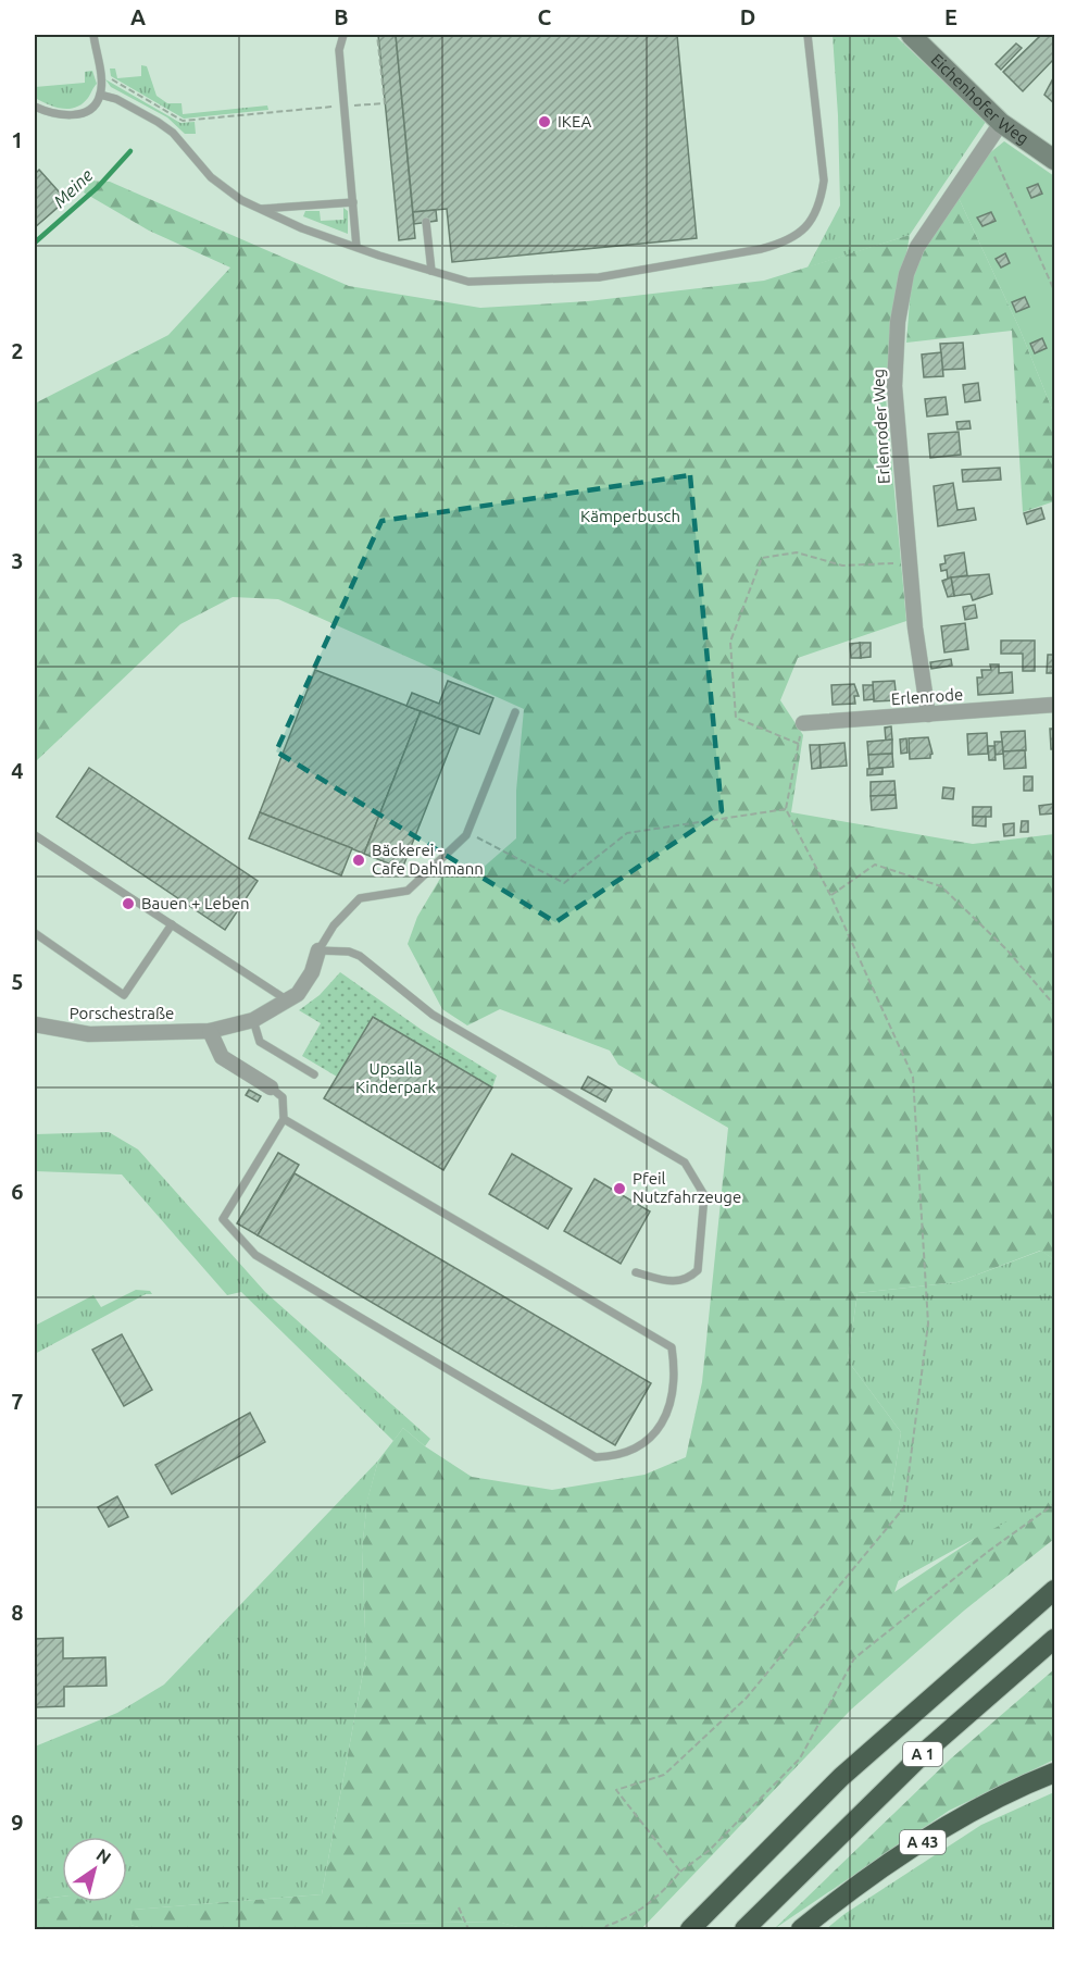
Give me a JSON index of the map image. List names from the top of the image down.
{
  "streets": {
    "highway": ["A 1", "A 43"],
    "street": [
      "Eichenhofer Weg",
      "Erlenroder Weg",
      "Erlenrode",
      "Porschestraße"
    ]
  },
  "crossings": [
    ["Eichenhofer Weg", "Erlenroder Weg"],
    ["Erlenroder Weg", "Erlenrode"]
  ],
  "water": ["Meine"],
  "parks": ["Kämperbusch", "Upsalla Kinderpark"],
  "places": [
    "IKEA",
    "Bäckerei - Cafe Dahlmann",
    "Bauen + Leben",
    "Pfeil Nutzfahrzeuge"
  ],
  "north": "top right",
  "grid": {
    "columns": [
      "A",
      "B",
      "C",
      "D",
      "E"
    ],
    "rows": [
      "1",
      "2",
      "3",
      "4",
      "5",
      "6",
      "7",
      "8",
      "9"
    ]
  }
}
